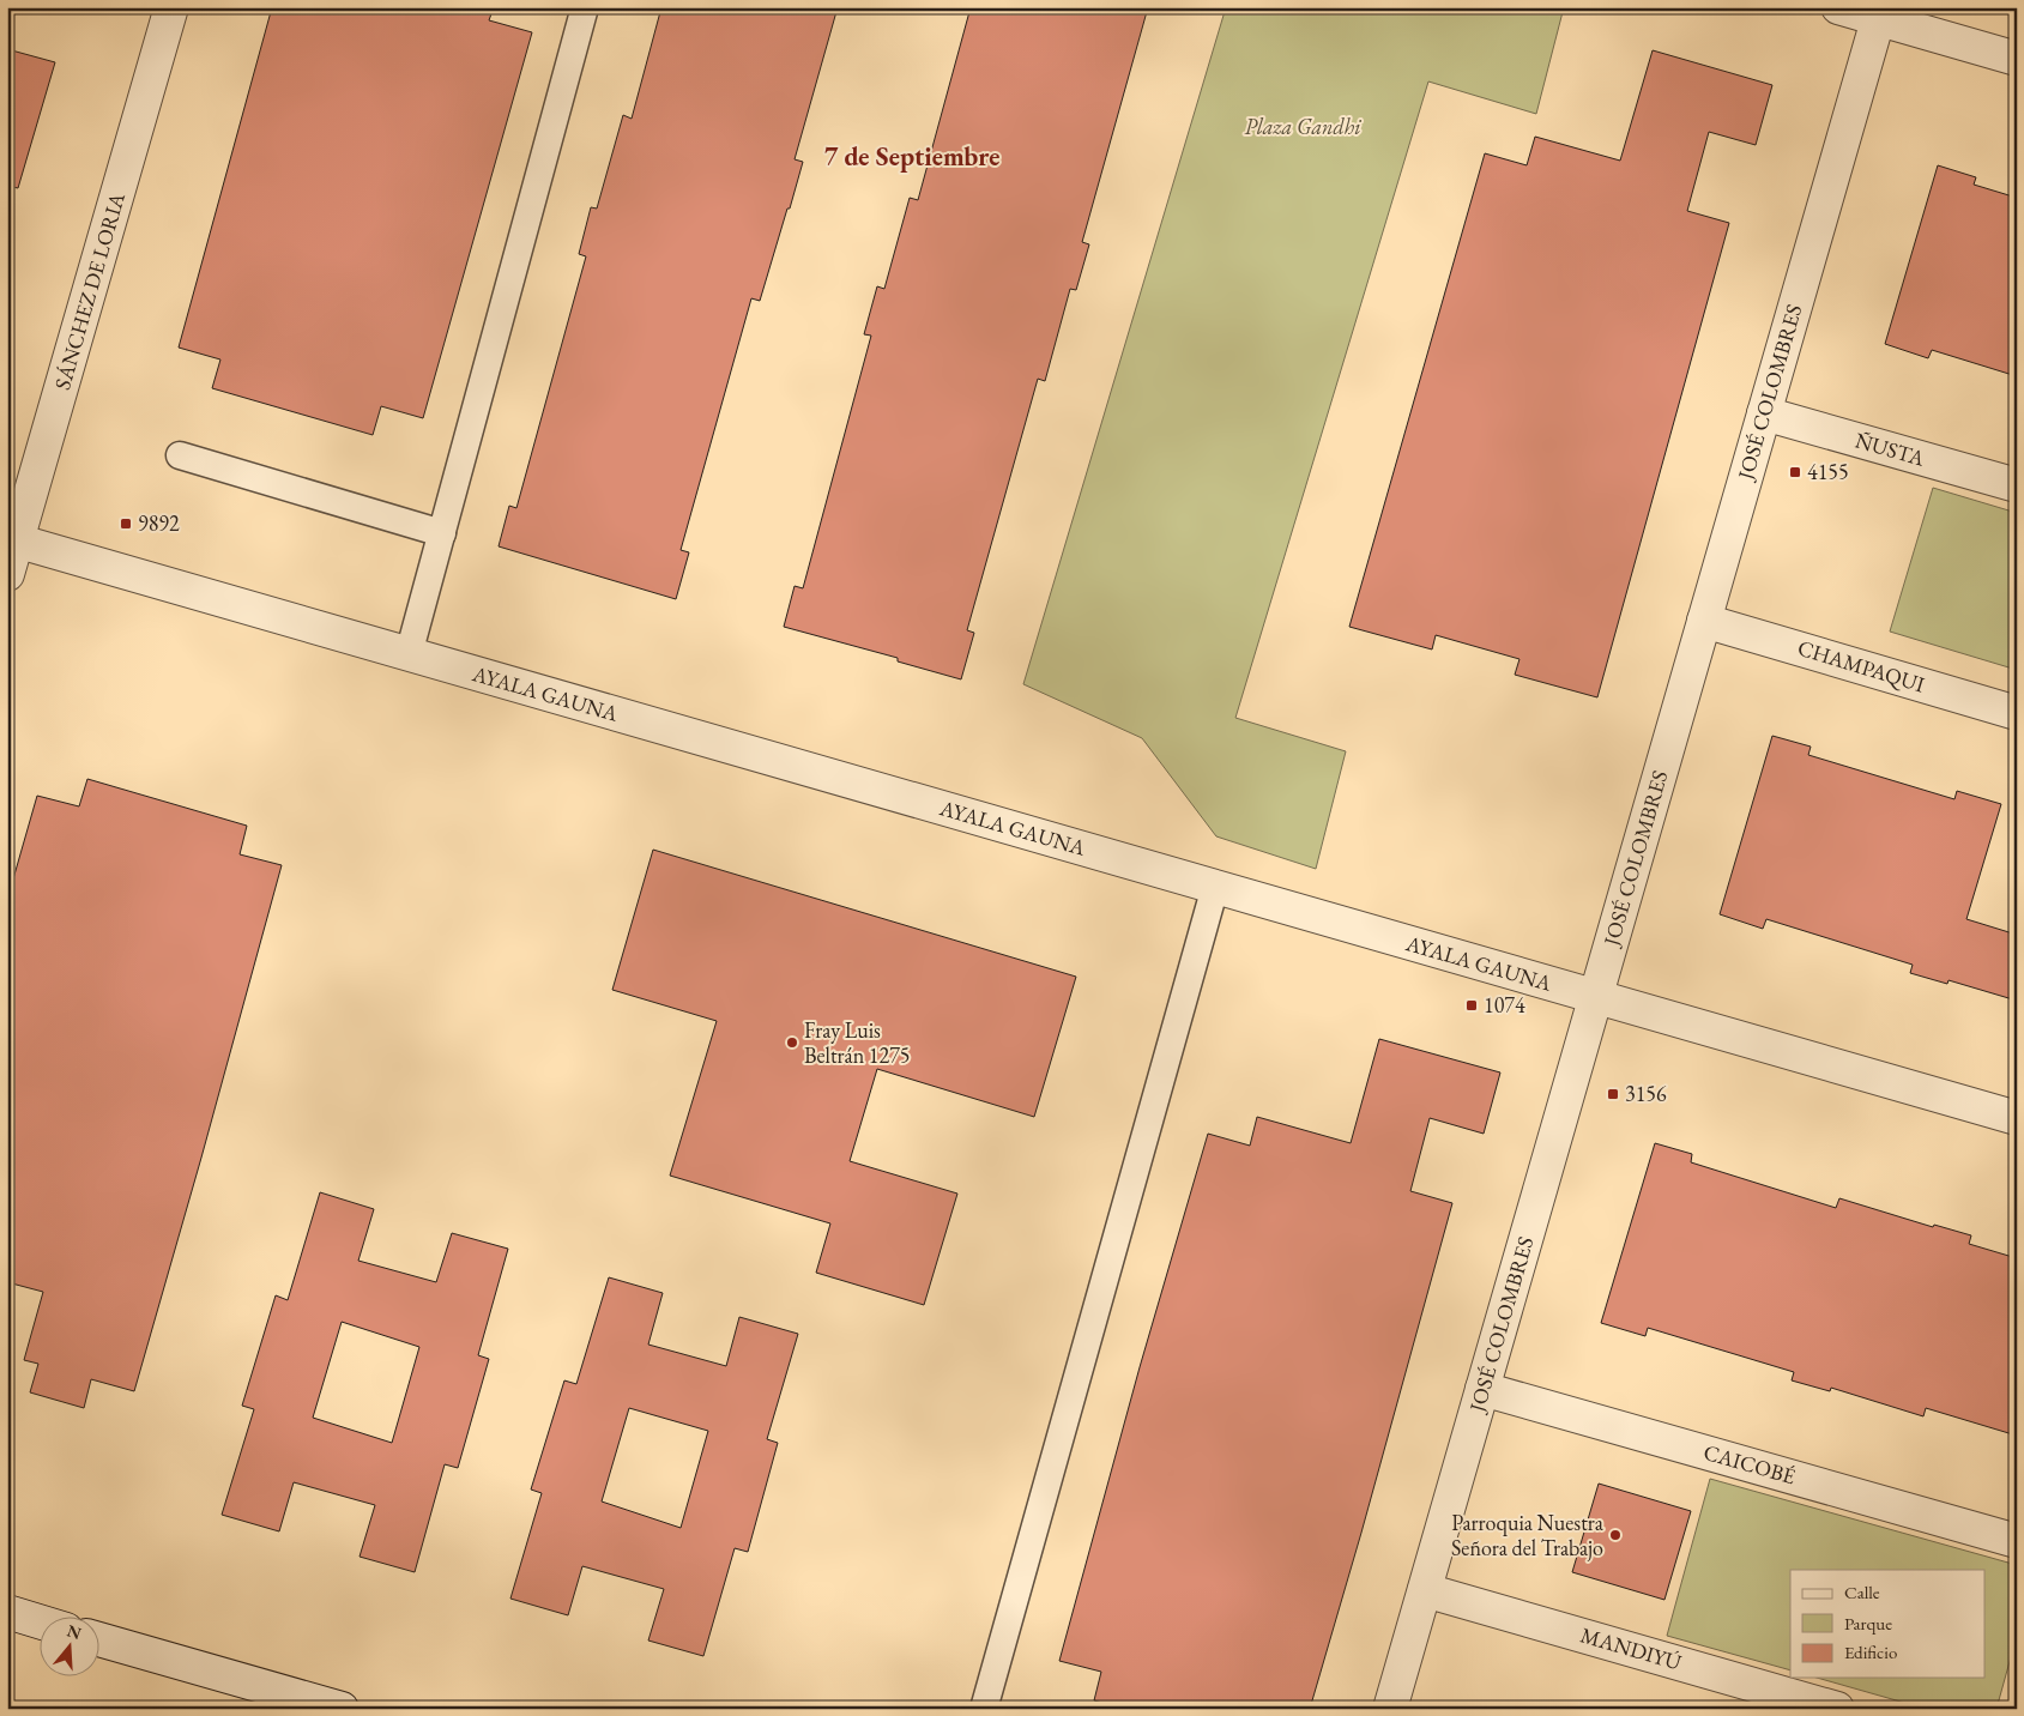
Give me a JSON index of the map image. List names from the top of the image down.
{
  "streets": {
    "street": [
      "SÁNCHEZ DE LORIA",
      "JOSÉ COLOMBRES",
      "ÑUSTA",
      "CHAMPAQUI",
      "AYALA GAUNA",
      "CAICOBÉ",
      "MANDIYÚ"
    ]
  },
  "crossings": [
    ["SÁNCHEZ DE LORIA", "AYALA GAUNA"],
    ["JOSÉ COLOMBRES", "ÑUSTA"],
    ["JOSÉ COLOMBRES", "CHAMPAQUI"],
    ["JOSÉ COLOMBRES", "AYALA GAUNA"],
    ["JOSÉ COLOMBRES", "CAICOBÉ"],
    ["JOSÉ COLOMBRES", "MANDIYÚ"]
  ],
  "districts": ["7 de Septiembre"],
  "parks": ["Plaza Gandhi"],
  "places": {
    "transit": [
      "4155",
      "9892",
      "1074",
      "3156"
    ],
    "other": ["Fray Luis Beltrán 1275", "Parroquia Nuestra Señora del Trabajo"]
  },
  "legend": ["Calle", "Parque", "Edificio"],
  "north": "top"
}
